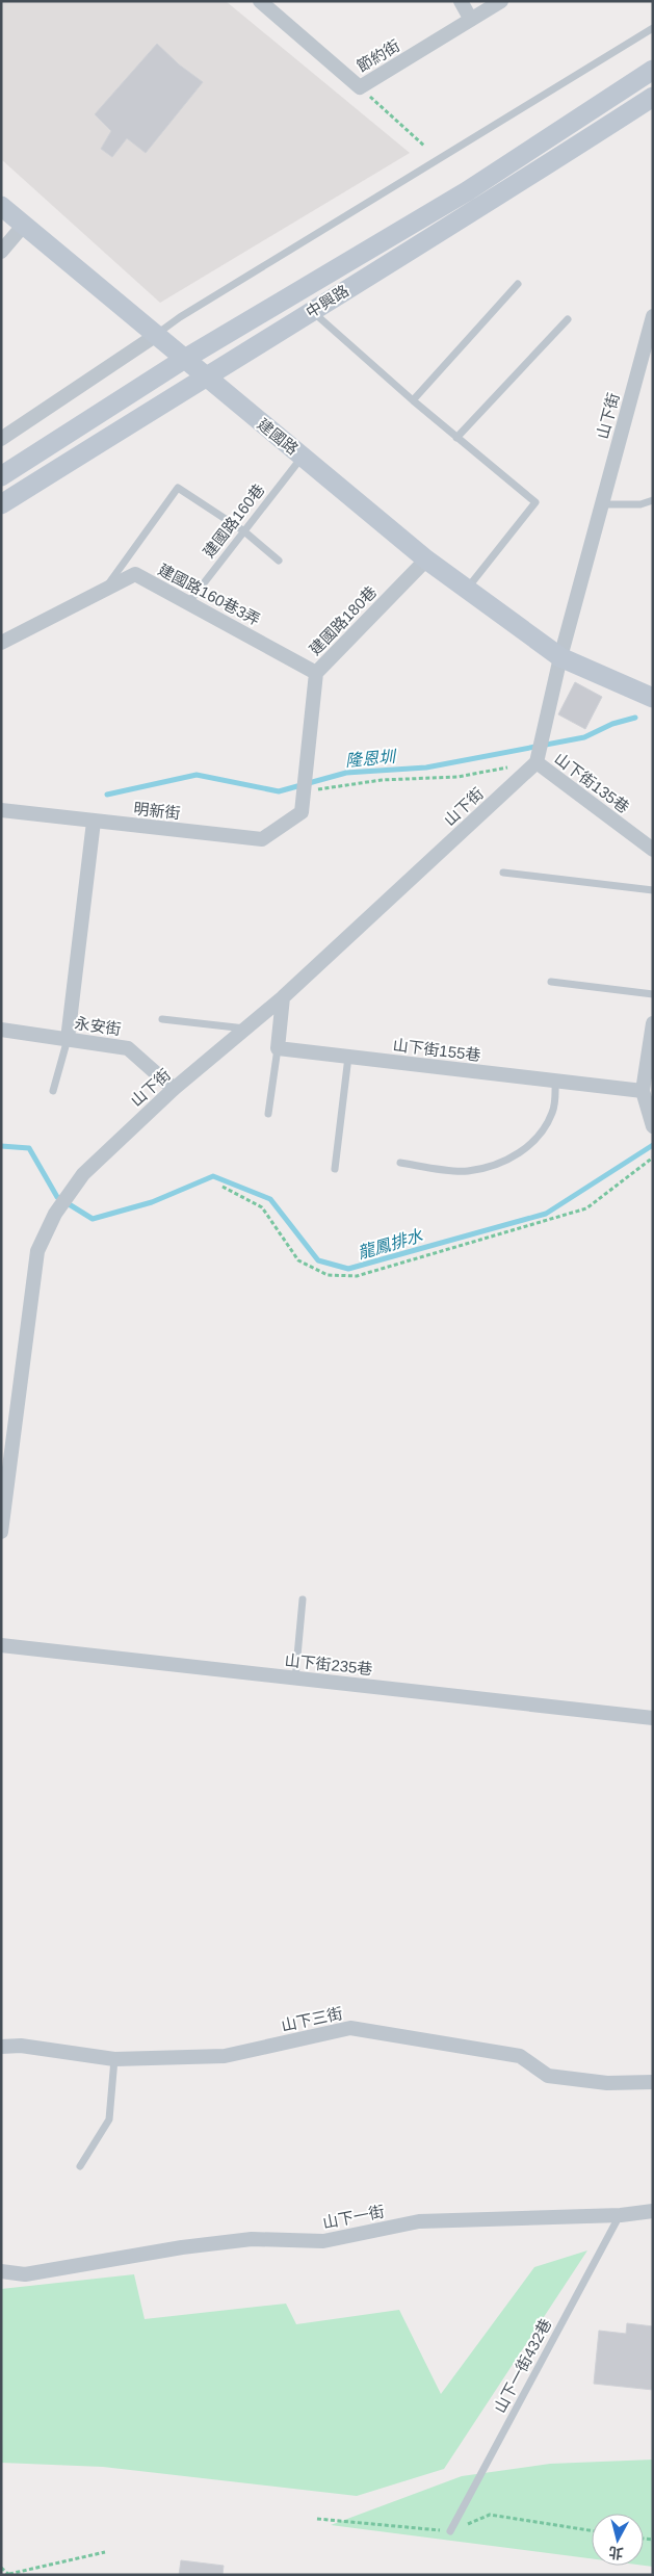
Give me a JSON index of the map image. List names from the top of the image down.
{
  "streets": {
    "street": [
      "節約街",
      "中興路",
      "山下街",
      "建國路",
      "建國路160巷3弄",
      "建國路180巷",
      "山下街135巷",
      "明新街",
      "永安街",
      "山下街155巷",
      "山下街235巷",
      "山下三街",
      "山下一街"
    ],
    "lane": ["建國路160巷", "山下一街432巷"]
  },
  "crossings": [
    ["中興路", "建國路"],
    ["山下街", "建國路"],
    ["山下街", "山下街135巷"],
    ["山下街", "永安街"],
    ["建國路", "建國路160巷"],
    ["建國路", "建國路180巷"],
    ["建國路160巷", "建國路160巷3弄"],
    ["建國路160巷3弄", "建國路180巷"],
    ["建國路180巷", "明新街"],
    ["山下一街", "山下一街432巷"]
  ],
  "water": ["隆恩圳", "龍鳳排水"],
  "north": "bottom"
}
